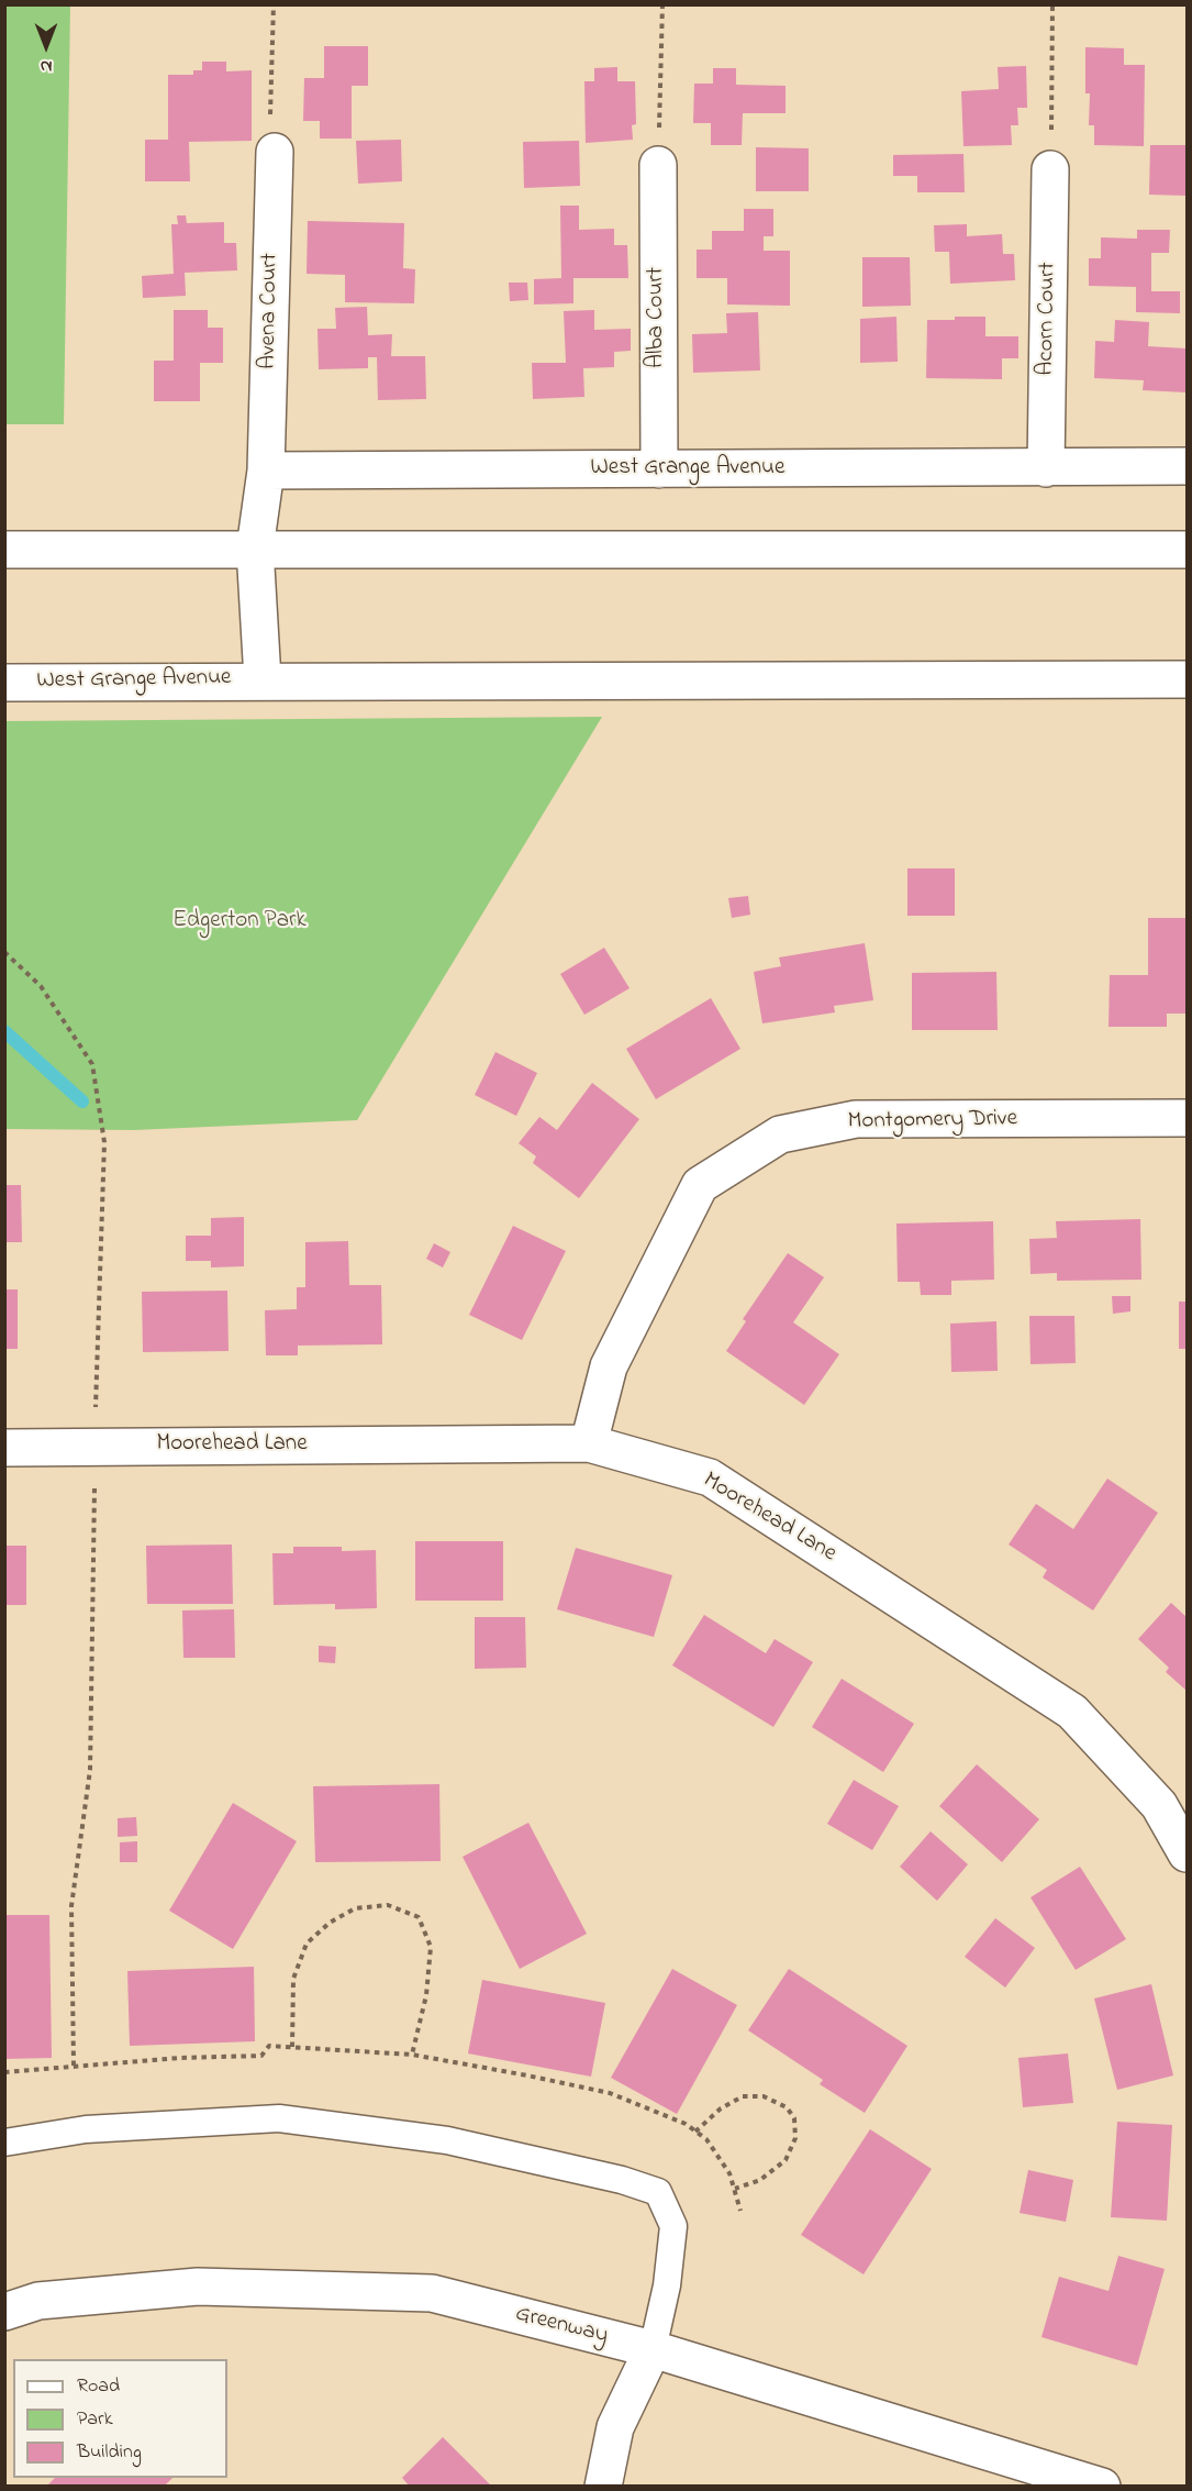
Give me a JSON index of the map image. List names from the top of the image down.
{
  "streets": {
    "street": [
      "Avena Court",
      "Alba Court",
      "Acorn Court",
      "West Grange Avenue",
      "Montgomery Drive",
      "Moorehead Lane",
      "Greenway"
    ]
  },
  "crossings": [
    ["Avena Court", "West Grange Avenue"],
    ["Alba Court", "West Grange Avenue"],
    ["Acorn Court", "West Grange Avenue"],
    ["Montgomery Drive", "Moorehead Lane"]
  ],
  "parks": ["Edgerton Park"],
  "legend": ["Road", "Park", "Building"],
  "north": "bottom"
}
